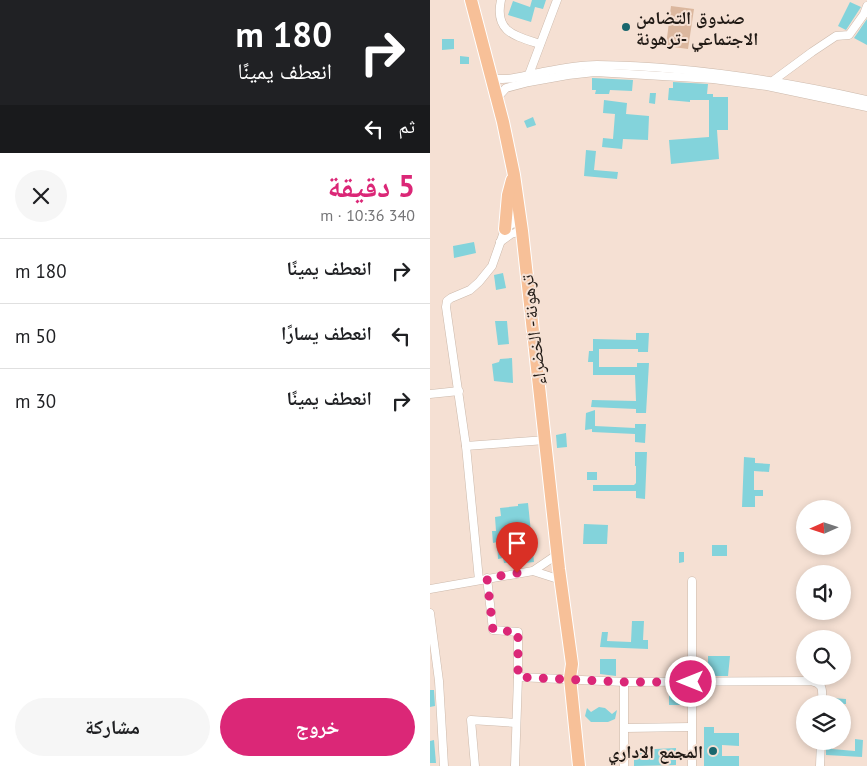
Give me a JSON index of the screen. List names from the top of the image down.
{
  "streets": {
    "highway": ["ترهونة - الخضراء"]
  },
  "places": ["صندوق التضامن الاجتماعي -ترهونة", "المجمع الاداري"],
  "north": "left",
  "page": {
    "turn": ["180 m", "انعطف يمينًا"],
    "then": "ثم",
    "heading": ["5 دقيقة", "340 m · 10:36"],
    "list": [
      {
        "name": "انعطف يمينًا",
        "value": "180 m"
      },
      {
        "name": "انعطف يسارًا",
        "value": "50 m"
      },
      {
        "name": "انعطف يمينًا",
        "value": "30 m"
      }
    ],
    "buttons": ["خروج", "مشاركة"]
  }
}
